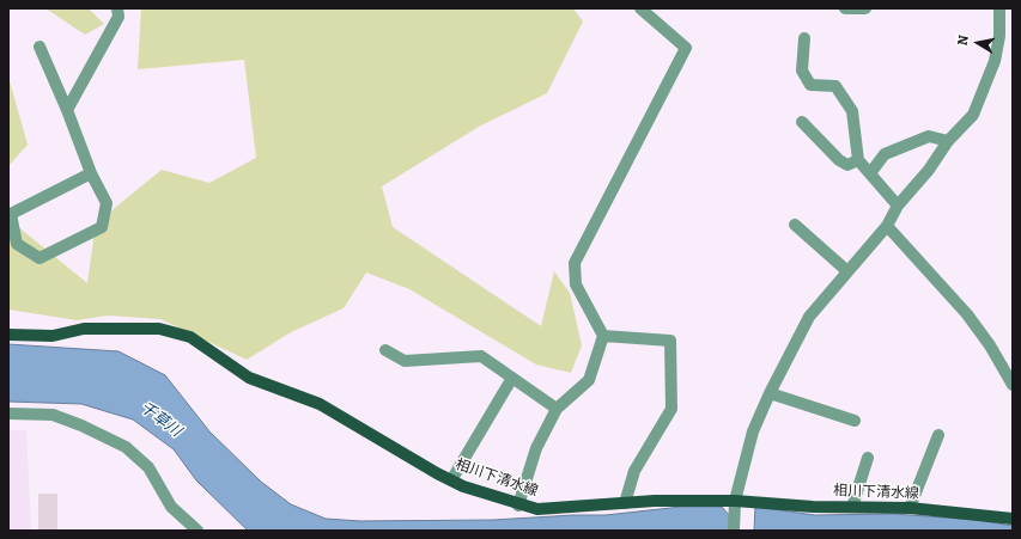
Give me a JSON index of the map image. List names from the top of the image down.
{
  "streets": {
    "main road": ["相川下清水線"]
  },
  "water": ["千草川"],
  "north": "left"
}
